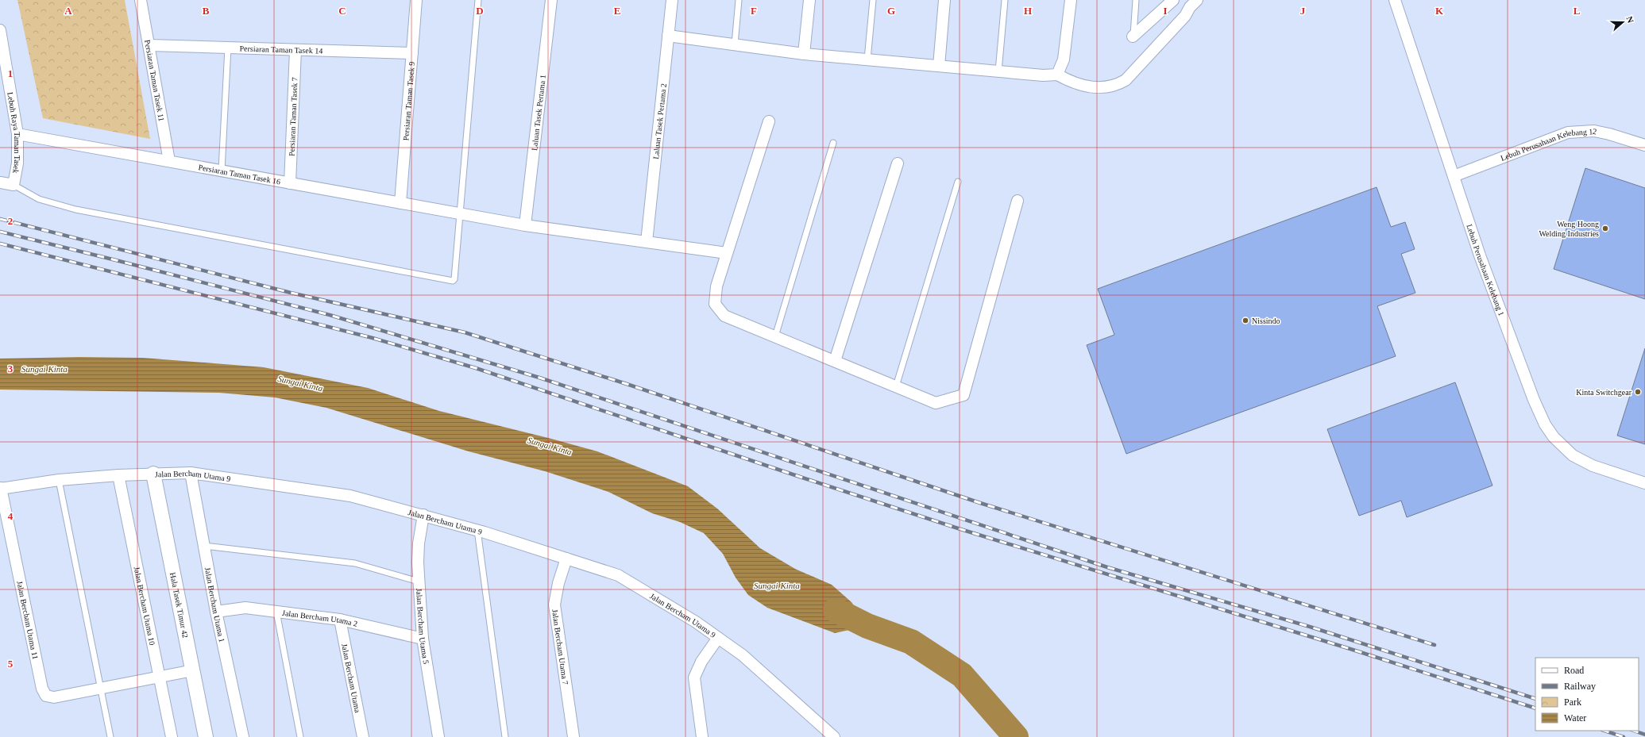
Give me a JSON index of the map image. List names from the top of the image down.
{
  "streets": {
    "street": [
      "Persiaran Taman Tasek 14",
      "Persiaran Taman Tasek 11",
      "Persiaran Taman Tasek 9",
      "Laluan Tasek Pertama 1",
      "Persiaran Taman Tasek 7",
      "Laluan Tasek Pertama 2",
      "Lebuh Raya Taman Tasek",
      "Lebuh Perusahaan Kelebang 12",
      "Persiaran Taman Tasek 16",
      "Lebuh Perusahaan Kelebang 1",
      "Jalan Bercham Utama 9",
      "Hala Tasek Timur 42",
      "Jalan Bercham Utama 1",
      "Jalan Bercham Utama 10",
      "Jalan Bercham Utama 2",
      "Jalan Bercham Utama 11",
      "Jalan Bercham Utama 5",
      "Jalan Bercham Utama 7",
      "Jalan Bercham Utama"
    ]
  },
  "crossings": [
    ["Persiaran Taman Tasek 14", "Persiaran Taman Tasek 11"],
    ["Persiaran Taman Tasek 14", "Persiaran Taman Tasek 9"],
    ["Persiaran Taman Tasek 14", "Persiaran Taman Tasek 7"],
    ["Persiaran Taman Tasek 11", "Persiaran Taman Tasek 16"],
    ["Persiaran Taman Tasek 9", "Persiaran Taman Tasek 16"],
    ["Laluan Tasek Pertama 1", "Persiaran Taman Tasek 16"],
    ["Persiaran Taman Tasek 7", "Persiaran Taman Tasek 16"],
    ["Laluan Tasek Pertama 2", "Persiaran Taman Tasek 16"],
    ["Lebuh Raya Taman Tasek", "Persiaran Taman Tasek 16"],
    ["Lebuh Perusahaan Kelebang 12", "Lebuh Perusahaan Kelebang 1"],
    ["Jalan Bercham Utama 9", "Hala Tasek Timur 42"],
    ["Jalan Bercham Utama 9", "Jalan Bercham Utama 1"],
    ["Jalan Bercham Utama 9", "Jalan Bercham Utama 10"],
    ["Jalan Bercham Utama 9", "Jalan Bercham Utama 11"],
    ["Jalan Bercham Utama 9", "Jalan Bercham Utama 5"],
    ["Jalan Bercham Utama 9", "Jalan Bercham Utama 7"],
    ["Jalan Bercham Utama 1", "Jalan Bercham Utama 2"],
    ["Jalan Bercham Utama 2", "Jalan Bercham Utama 5"],
    ["Jalan Bercham Utama 2", "Jalan Bercham Utama"]
  ],
  "water": ["Sungai Kinta"],
  "places": ["Weng Hoong Welding Industries", "Nissindo", "Kinta Switchgear"],
  "legend": [
    "Road",
    "Railway",
    "Park",
    "Water"
  ],
  "north": "right",
  "grid": {
    "columns": [
      "A",
      "B",
      "C",
      "D",
      "E",
      "F",
      "G",
      "H",
      "I",
      "J",
      "K",
      "L"
    ],
    "rows": [
      "1",
      "2",
      "3",
      "4",
      "5"
    ]
  }
}
